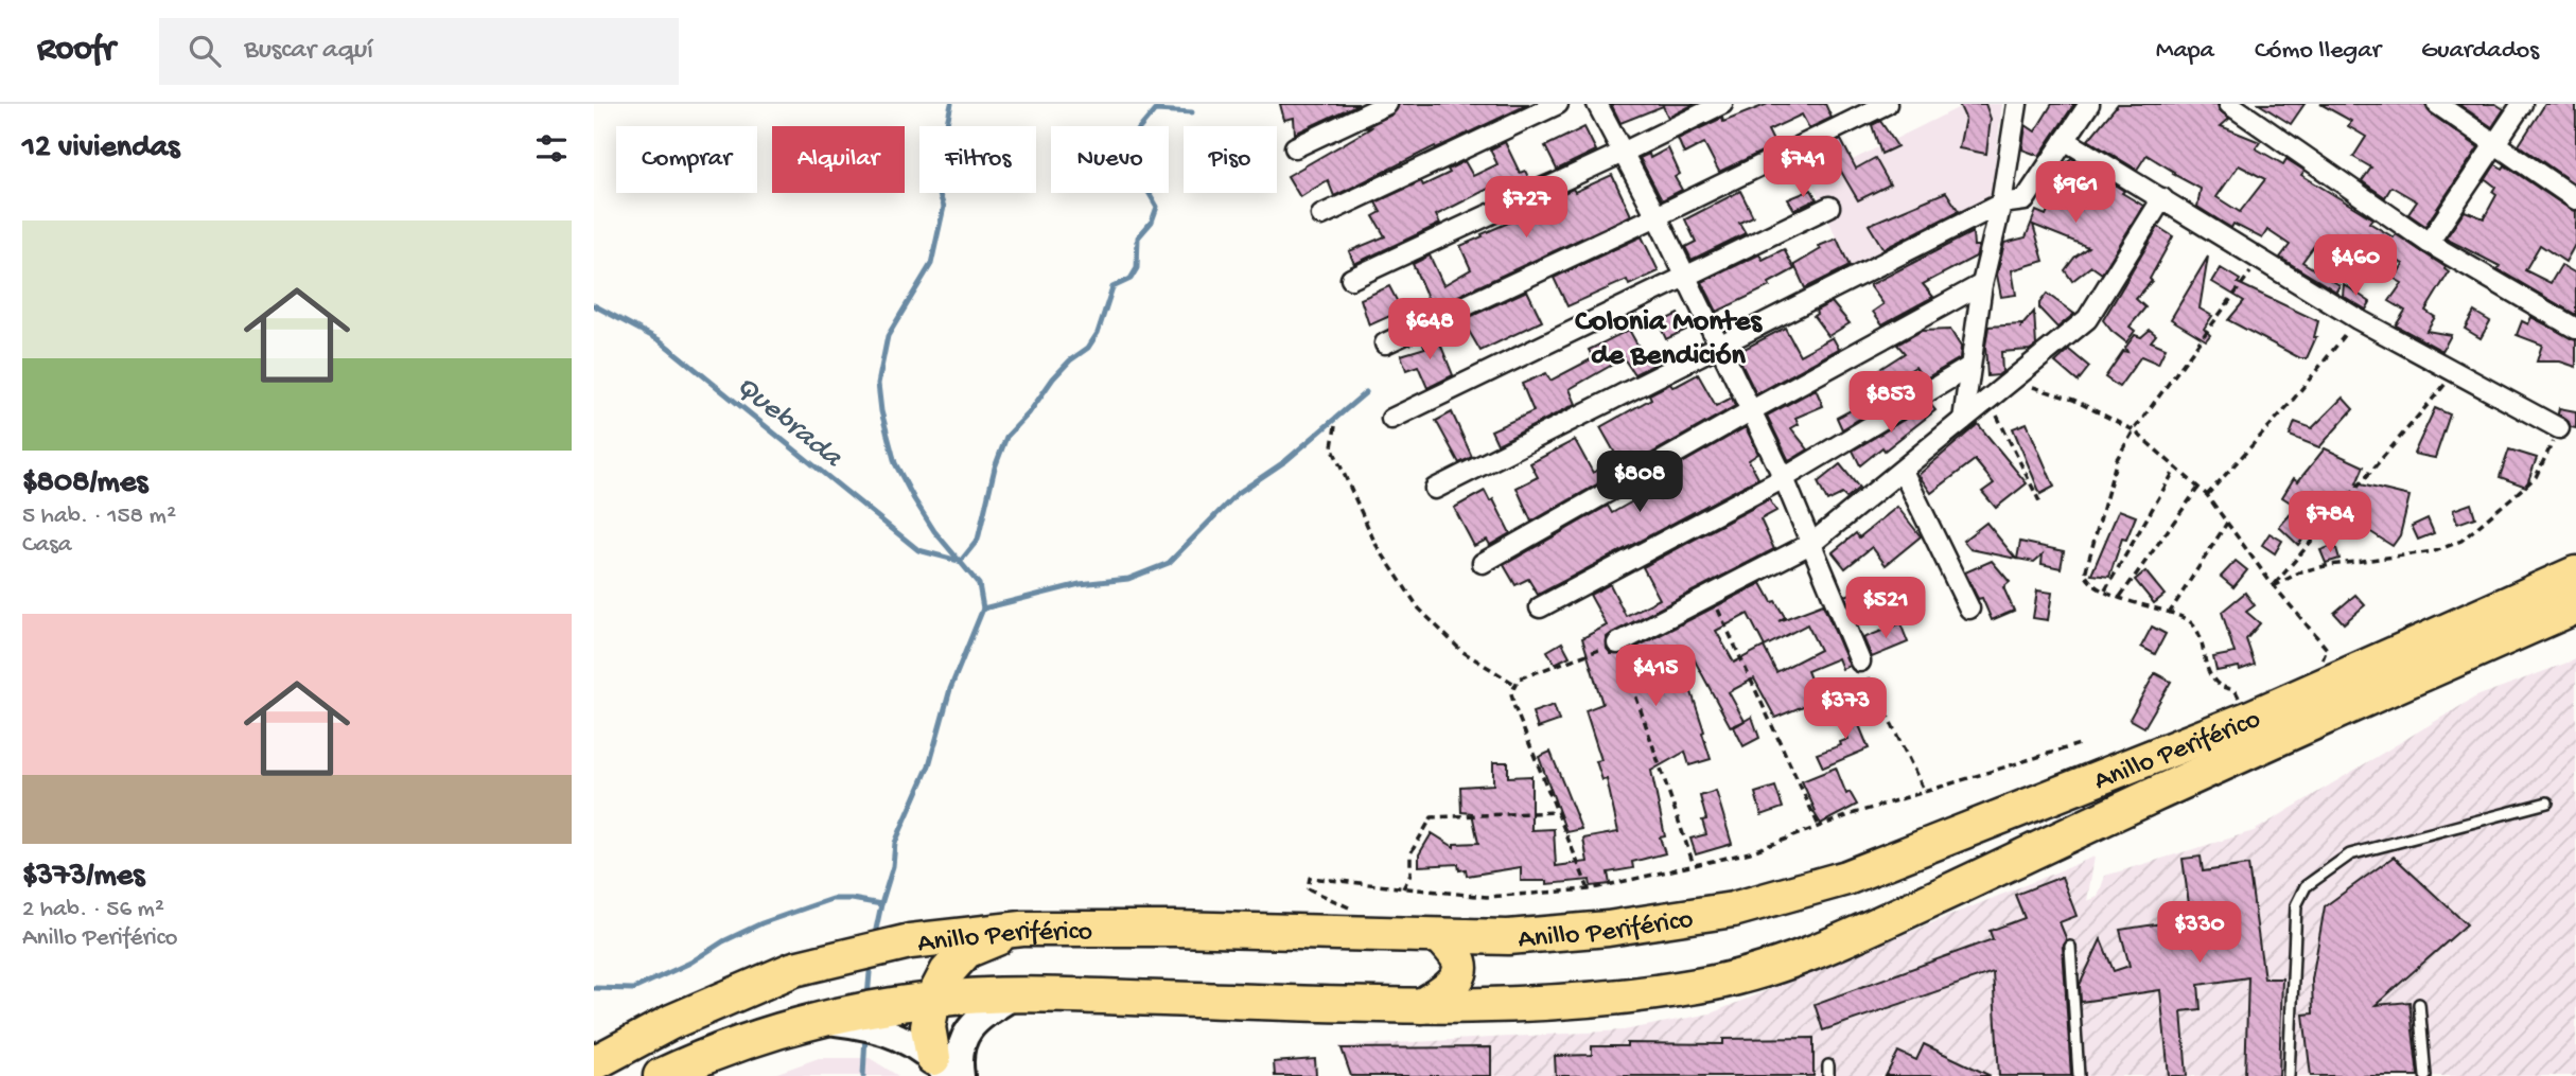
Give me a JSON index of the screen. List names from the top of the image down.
{
  "streets": {
    "highway": ["Anillo Periférico"]
  },
  "districts": ["Colonia Montes de Bendición"],
  "water": ["Quebrada"],
  "page": {
    "header": "Roofr",
    "search": "Buscar aquí",
    "nav": ["Mapa", "Cómo llegar", "Guardados"],
    "heading": "12 viviendas",
    "chip": [
      "Comprar",
      "Alquilar",
      "Filtros",
      "Nuevo",
      "Piso"
    ],
    "price": [
      "$741",
      "$961",
      "$727",
      "$460",
      "$648",
      "$853",
      "$808",
      "$784",
      "$521",
      "$415",
      "$373",
      "$330"
    ],
    "list": [
      {
        "name": "$808/mes",
        "note": "5 hab. · 158 m² · Casa"
      },
      {
        "name": "$373/mes",
        "note": "2 hab. · 56 m² · Anillo Periférico"
      }
    ]
  }
}
